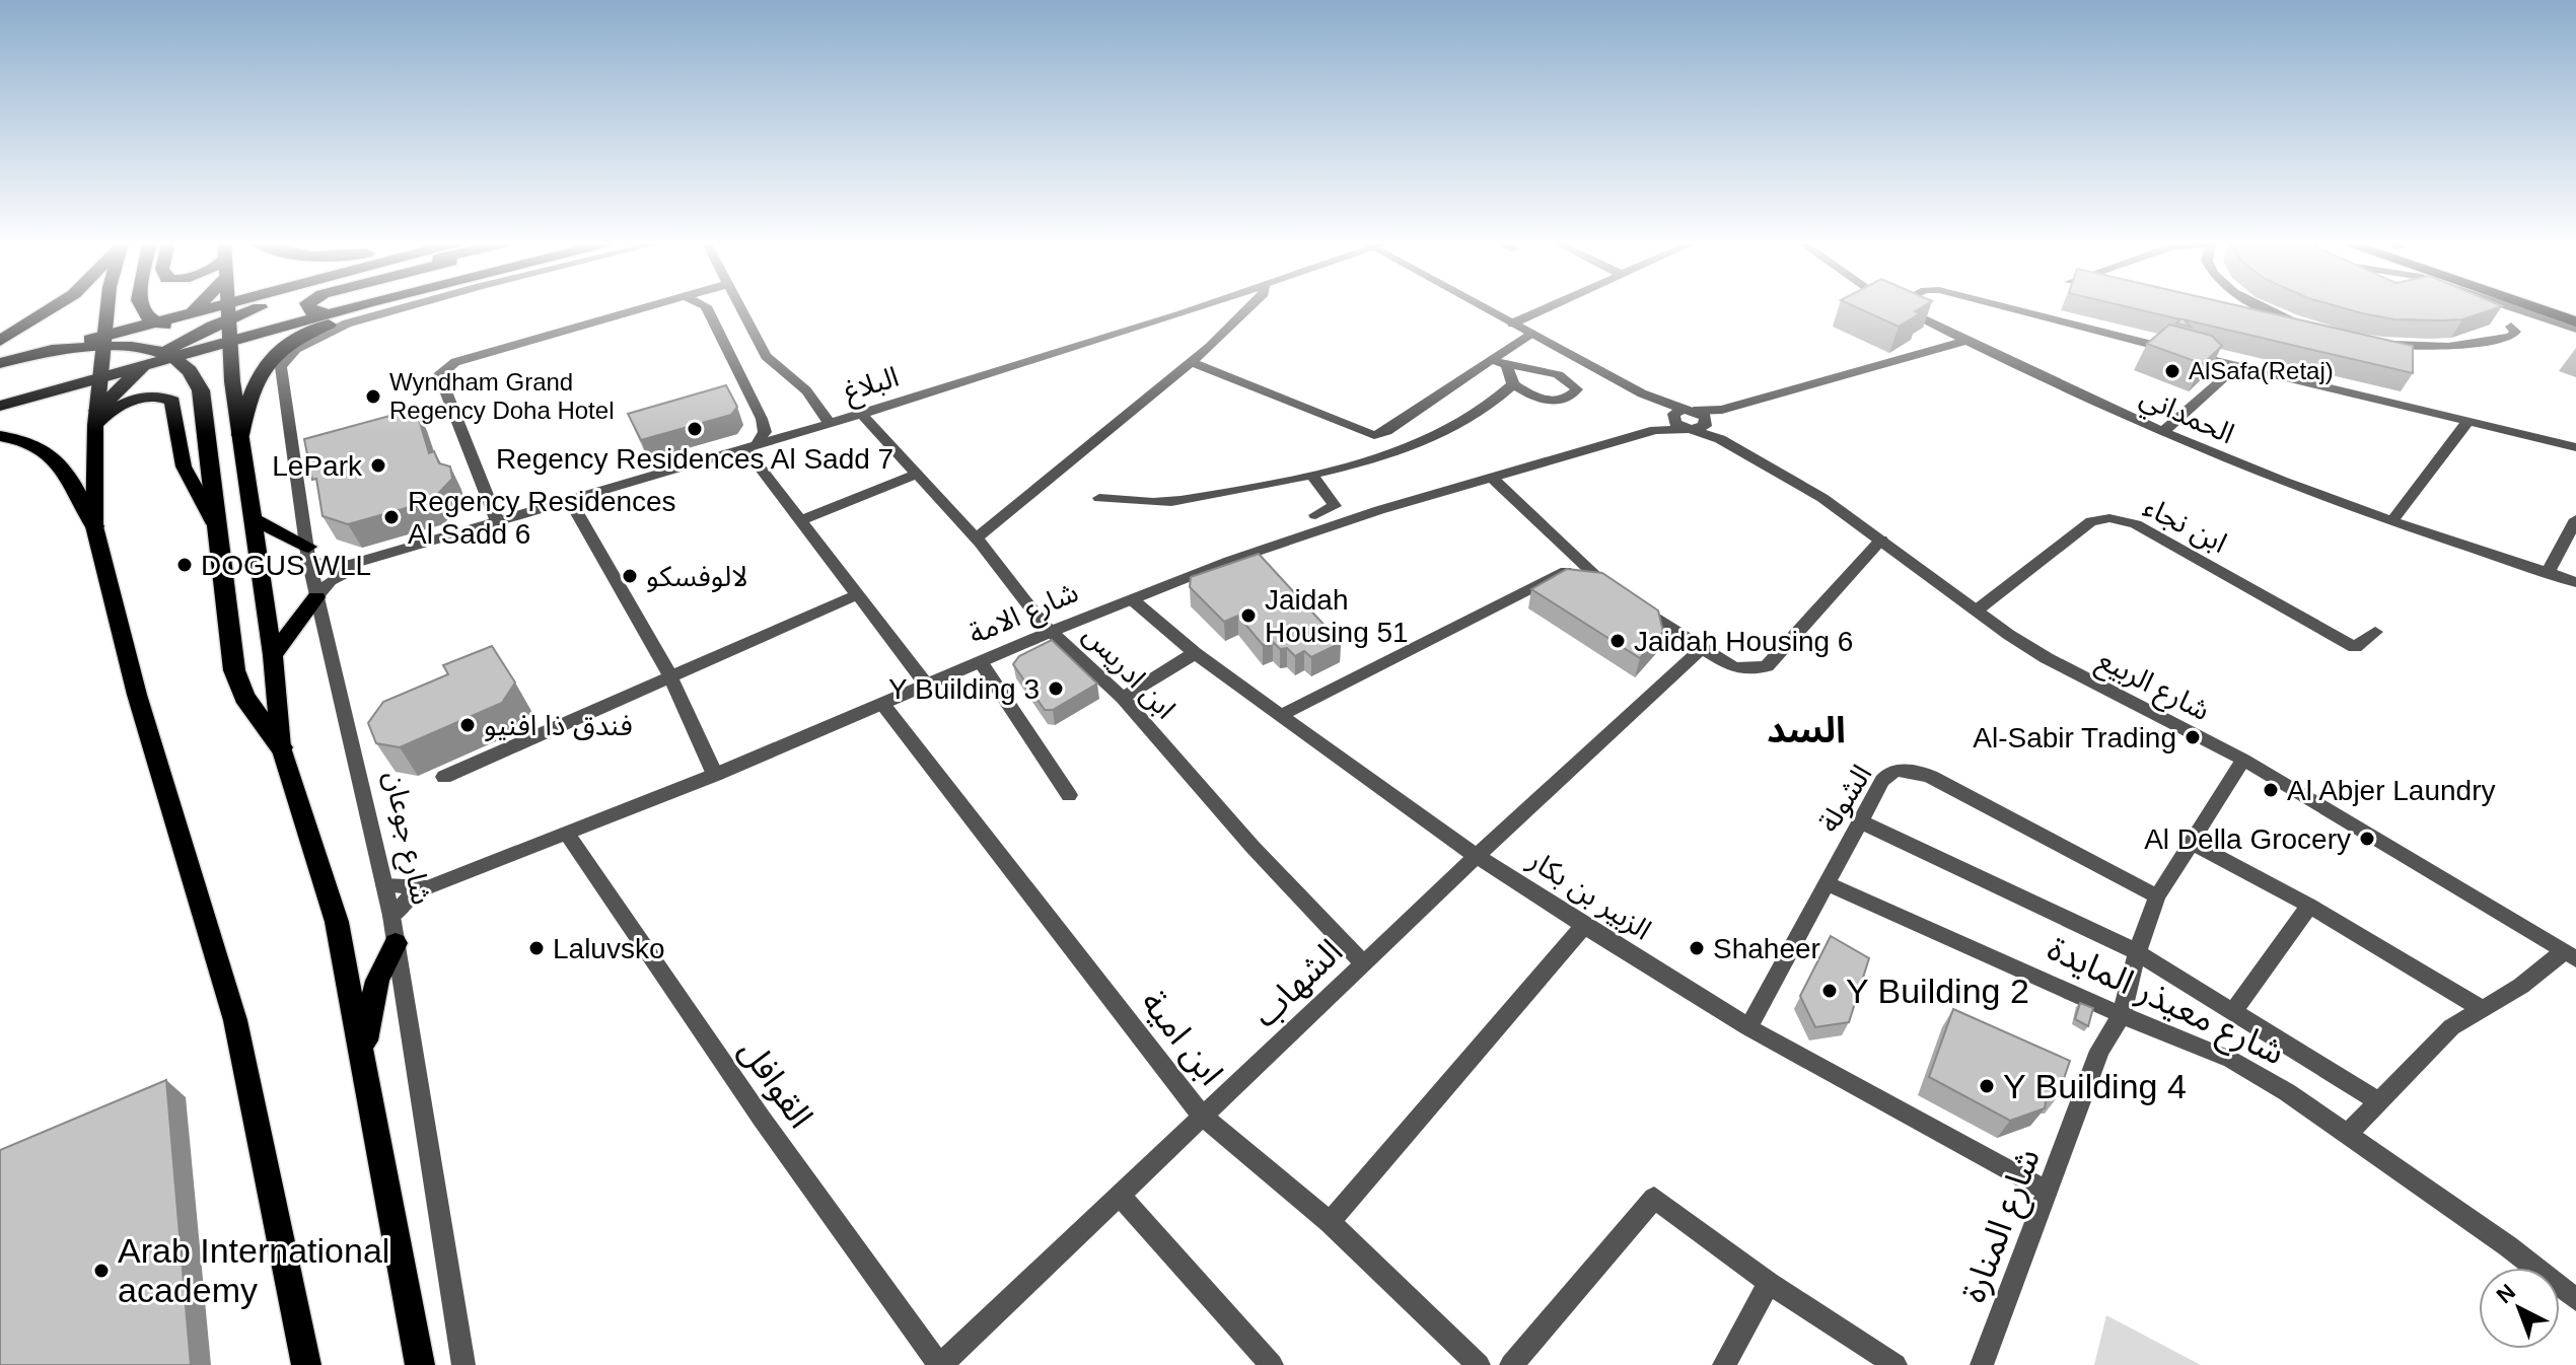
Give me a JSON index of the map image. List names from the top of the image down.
{
  "streets": {
    "street": [
      "البلاغ",
      "الحمداني",
      "ابن نجاء",
      "شارع الامة",
      "ابن ادريس",
      "شارع الربيع",
      "الشولة",
      "شارع جوعان",
      "الزبير بن بكار",
      "الشهاب",
      "شارع معيذر المايدة",
      "ابن امية",
      "القوافل",
      "شارع المنارة"
    ]
  },
  "crossings": [
    ["البلاغ", "ابن ادريس"],
    ["البلاغ", "شارع جوعان"],
    ["ابن نجاء", "شارع الربيع"],
    ["شارع الامة", "ابن ادريس"],
    ["شارع الامة", "شارع الربيع"],
    ["شارع الامة", "شارع جوعان"],
    ["شارع الامة", "الزبير بن بكار"],
    ["شارع الامة", "ابن امية"],
    ["شارع الامة", "القوافل"],
    ["ابن ادريس", "الشهاب"],
    ["شارع الربيع", "شارع المنارة"],
    ["الشولة", "الزبير بن بكار"],
    ["الشولة", "شارع معيذر المايدة"],
    ["الشولة", "شارع المنارة"],
    ["الزبير بن بكار", "الشهاب"],
    ["الزبير بن بكار", "شارع المنارة"],
    ["الشهاب", "ابن امية"],
    ["الشهاب", "القوافل"],
    ["شارع معيذر المايدة", "شارع المنارة"]
  ],
  "districts": ["السد"],
  "places": [
    "AlSafa(Retaj)",
    "Wyndham Grand Regency Doha Hotel",
    "Regency Residences Al Sadd 7",
    "LePark",
    "Regency Residences Al Sadd 6",
    "DOGUS WLL",
    "لالوفسكو",
    "Jaidah Housing 51",
    "Jaidah Housing 6",
    "Y Building 3",
    "فندق ذا افنيو",
    "Al-Sabir Trading",
    "Al Abjer Laundry",
    "Al Della Grocery",
    "Laluvsko",
    "Shaheer",
    "Y Building 2",
    "Y Building 4",
    "Arab International academy"
  ],
  "north": "top left"
}
